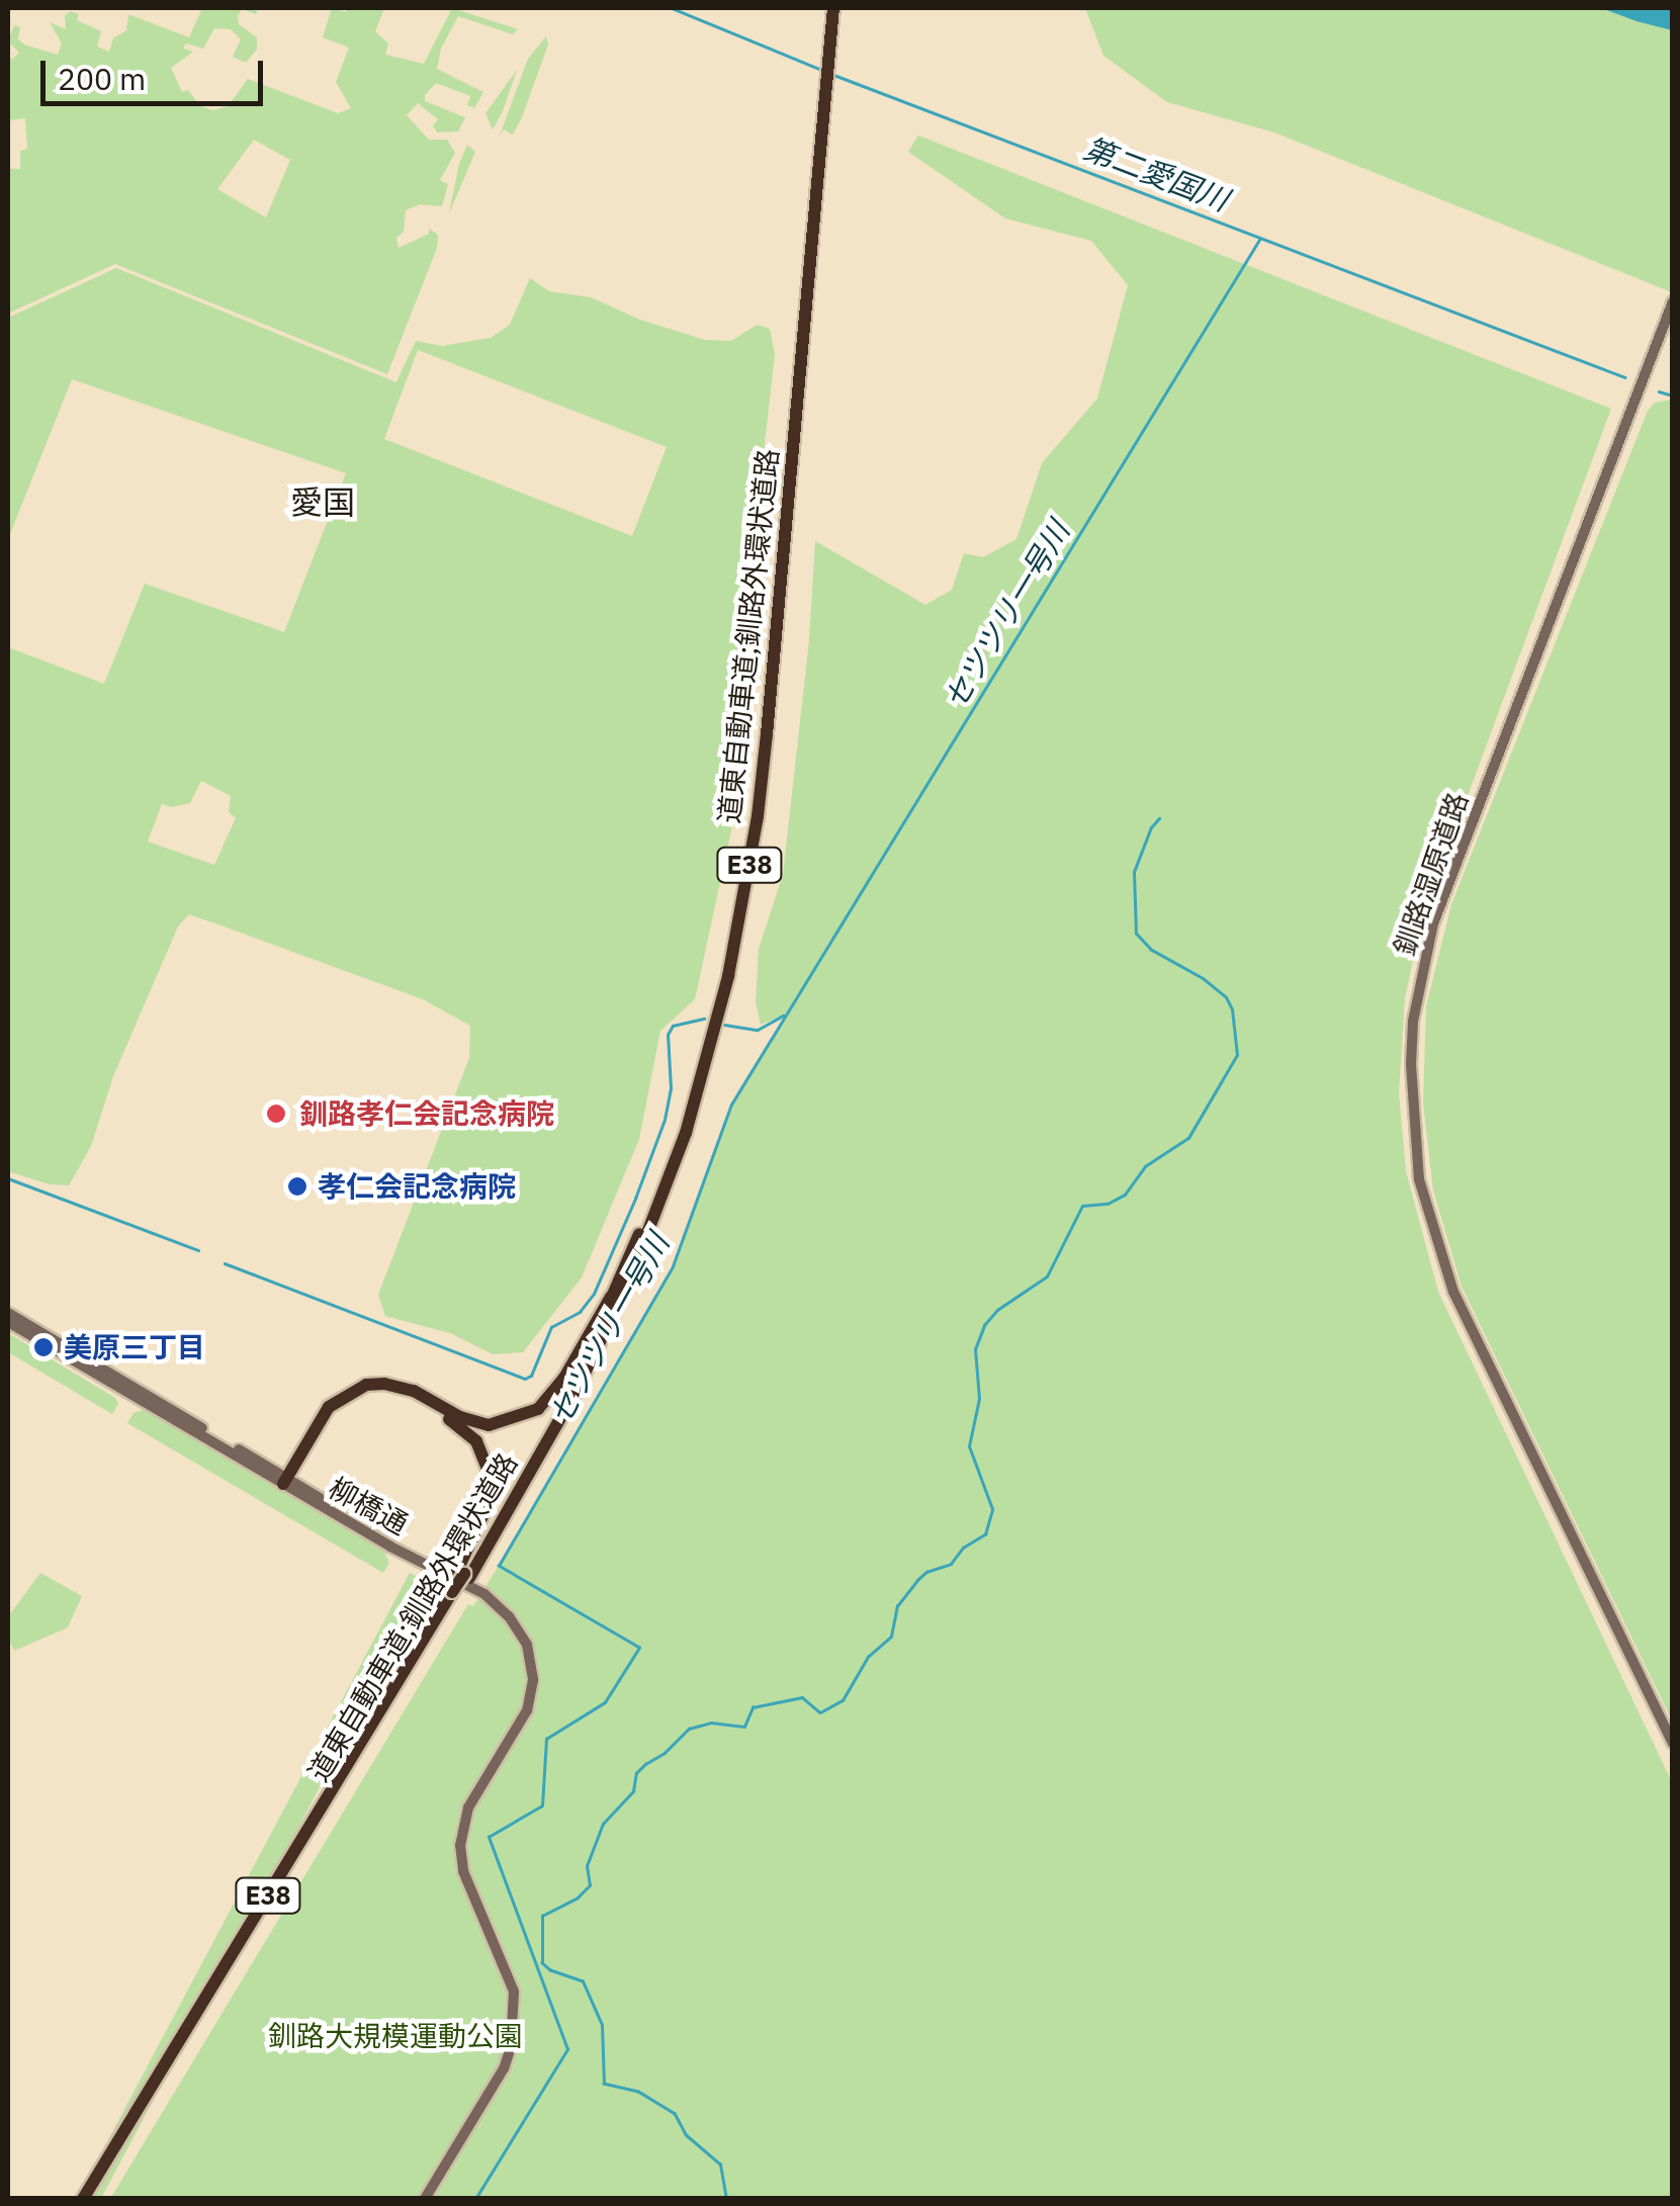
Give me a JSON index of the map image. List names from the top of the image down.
{
  "streets": {
    "highway": ["道東自動車道;釧路外環状道路", "E38"],
    "street": ["釧路湿原道路", "柳橋通"]
  },
  "districts": ["愛国"],
  "water": ["第二愛国川", "セツツリ一号川"],
  "parks": ["釧路大規模運動公園"],
  "places": ["釧路孝仁会記念病院", "孝仁会記念病院", "美原三丁目"],
  "scale_bar": "200 m"
}
